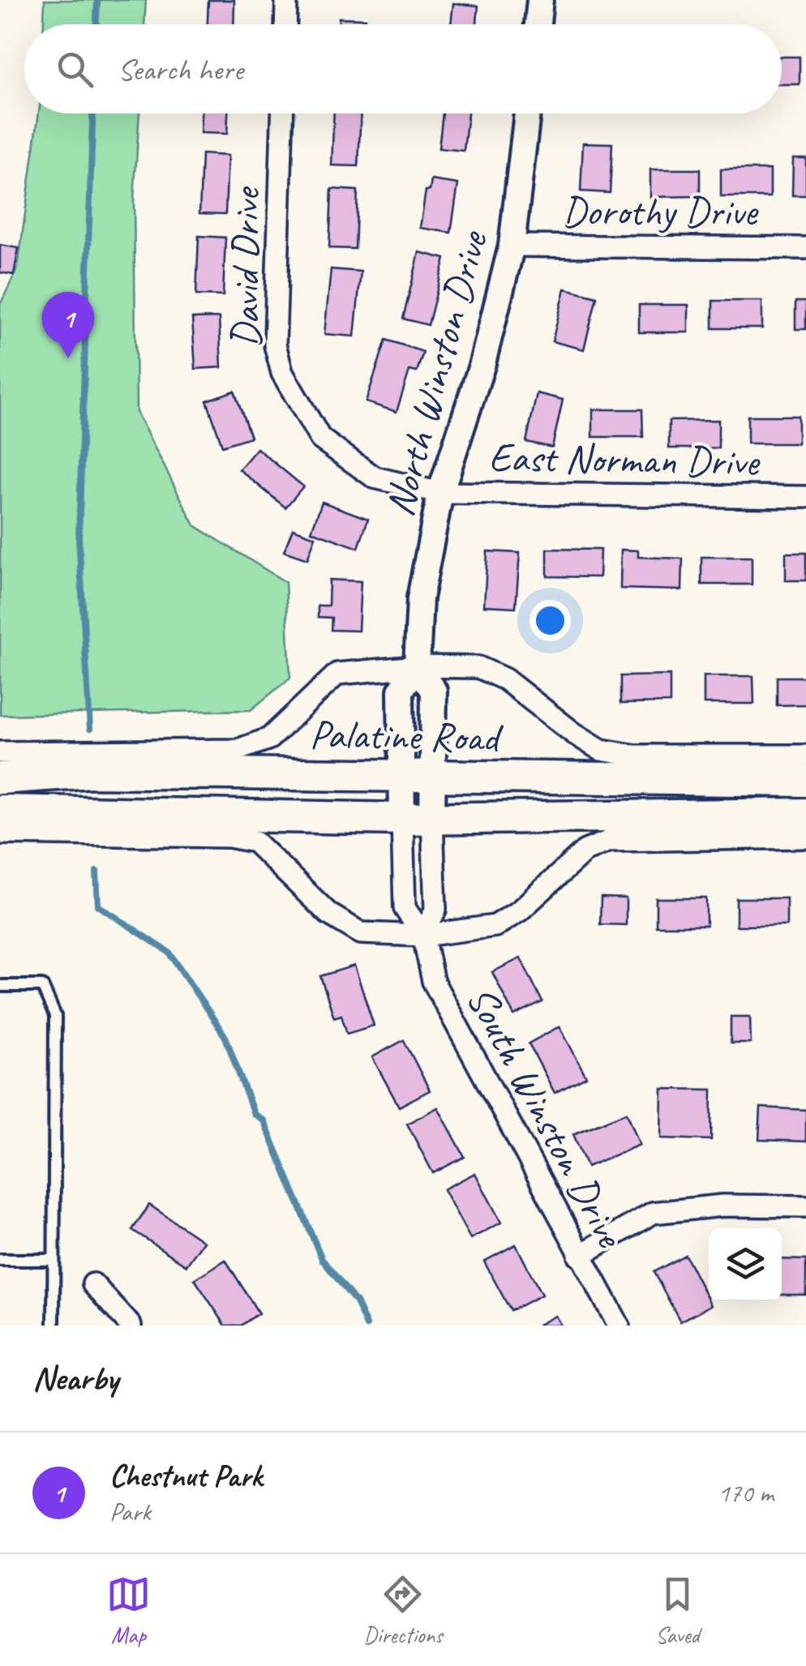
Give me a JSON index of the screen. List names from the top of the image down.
{
  "streets": {
    "main road": ["Palatine Road"],
    "street": [
      "Dorothy Drive",
      "David Drive",
      "North Winston Drive",
      "East Norman Drive",
      "South Winston Drive"
    ]
  },
  "crossings": [
    ["Dorothy Drive", "North Winston Drive"],
    ["David Drive", "North Winston Drive"],
    ["David Drive", "East Norman Drive"],
    ["North Winston Drive", "East Norman Drive"],
    ["North Winston Drive", "Palatine Road"],
    ["North Winston Drive", "South Winston Drive"],
    ["Palatine Road", "South Winston Drive"]
  ],
  "page": {
    "search": "Search here",
    "pins": "1",
    "heading": "Nearby",
    "list": [
      {
        "mark": "1",
        "name": "Chestnut Park",
        "note": "Park",
        "value": "170 m"
      }
    ],
    "nav": ["Map", "Directions", "Saved"]
  }
}
